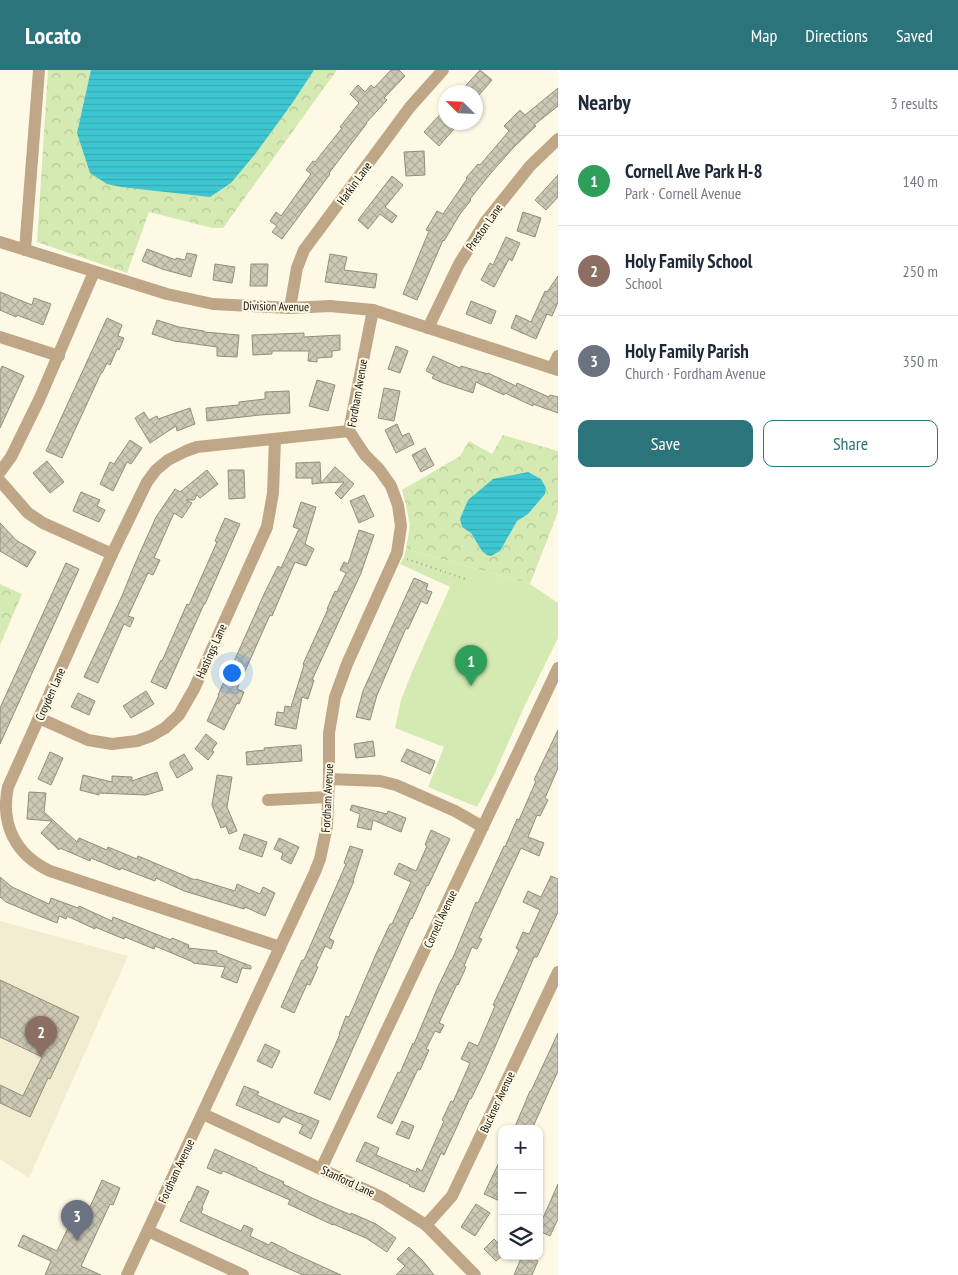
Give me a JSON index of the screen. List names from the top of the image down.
{
  "streets": {
    "street": [
      "Harkin Lane",
      "Preston Lane",
      "Division Avenue",
      "Fordham Avenue",
      "Hastings Lane",
      "Croyden Lane",
      "Cornell Avenue",
      "Buckner Avenue",
      "Stanford Lane"
    ]
  },
  "crossings": [
    ["Harkin Lane", "Division Avenue"],
    ["Preston Lane", "Division Avenue"],
    ["Division Avenue", "Fordham Avenue"],
    ["Fordham Avenue", "Croyden Lane"],
    ["Fordham Avenue", "Stanford Lane"],
    ["Hastings Lane", "Croyden Lane"],
    ["Cornell Avenue", "Stanford Lane"],
    ["Buckner Avenue", "Stanford Lane"]
  ],
  "north": "top left",
  "page": {
    "header": "Locato",
    "nav": ["Map", "Directions", "Saved"],
    "heading": ["Nearby", "3 results"],
    "list": [
      {
        "mark": "1",
        "name": "Cornell Ave Park H-8",
        "note": "Park · Cornell Avenue",
        "value": "140 m"
      },
      {
        "mark": "2",
        "name": "Holy Family School",
        "note": "School",
        "value": "250 m"
      },
      {
        "mark": "3",
        "name": "Holy Family Parish",
        "note": "Church · Fordham Avenue",
        "value": "350 m"
      }
    ],
    "buttons": ["Save", "Share"],
    "pins": ["1", "2", "3"],
    "map_buttons": ["+", "−"]
  }
}
